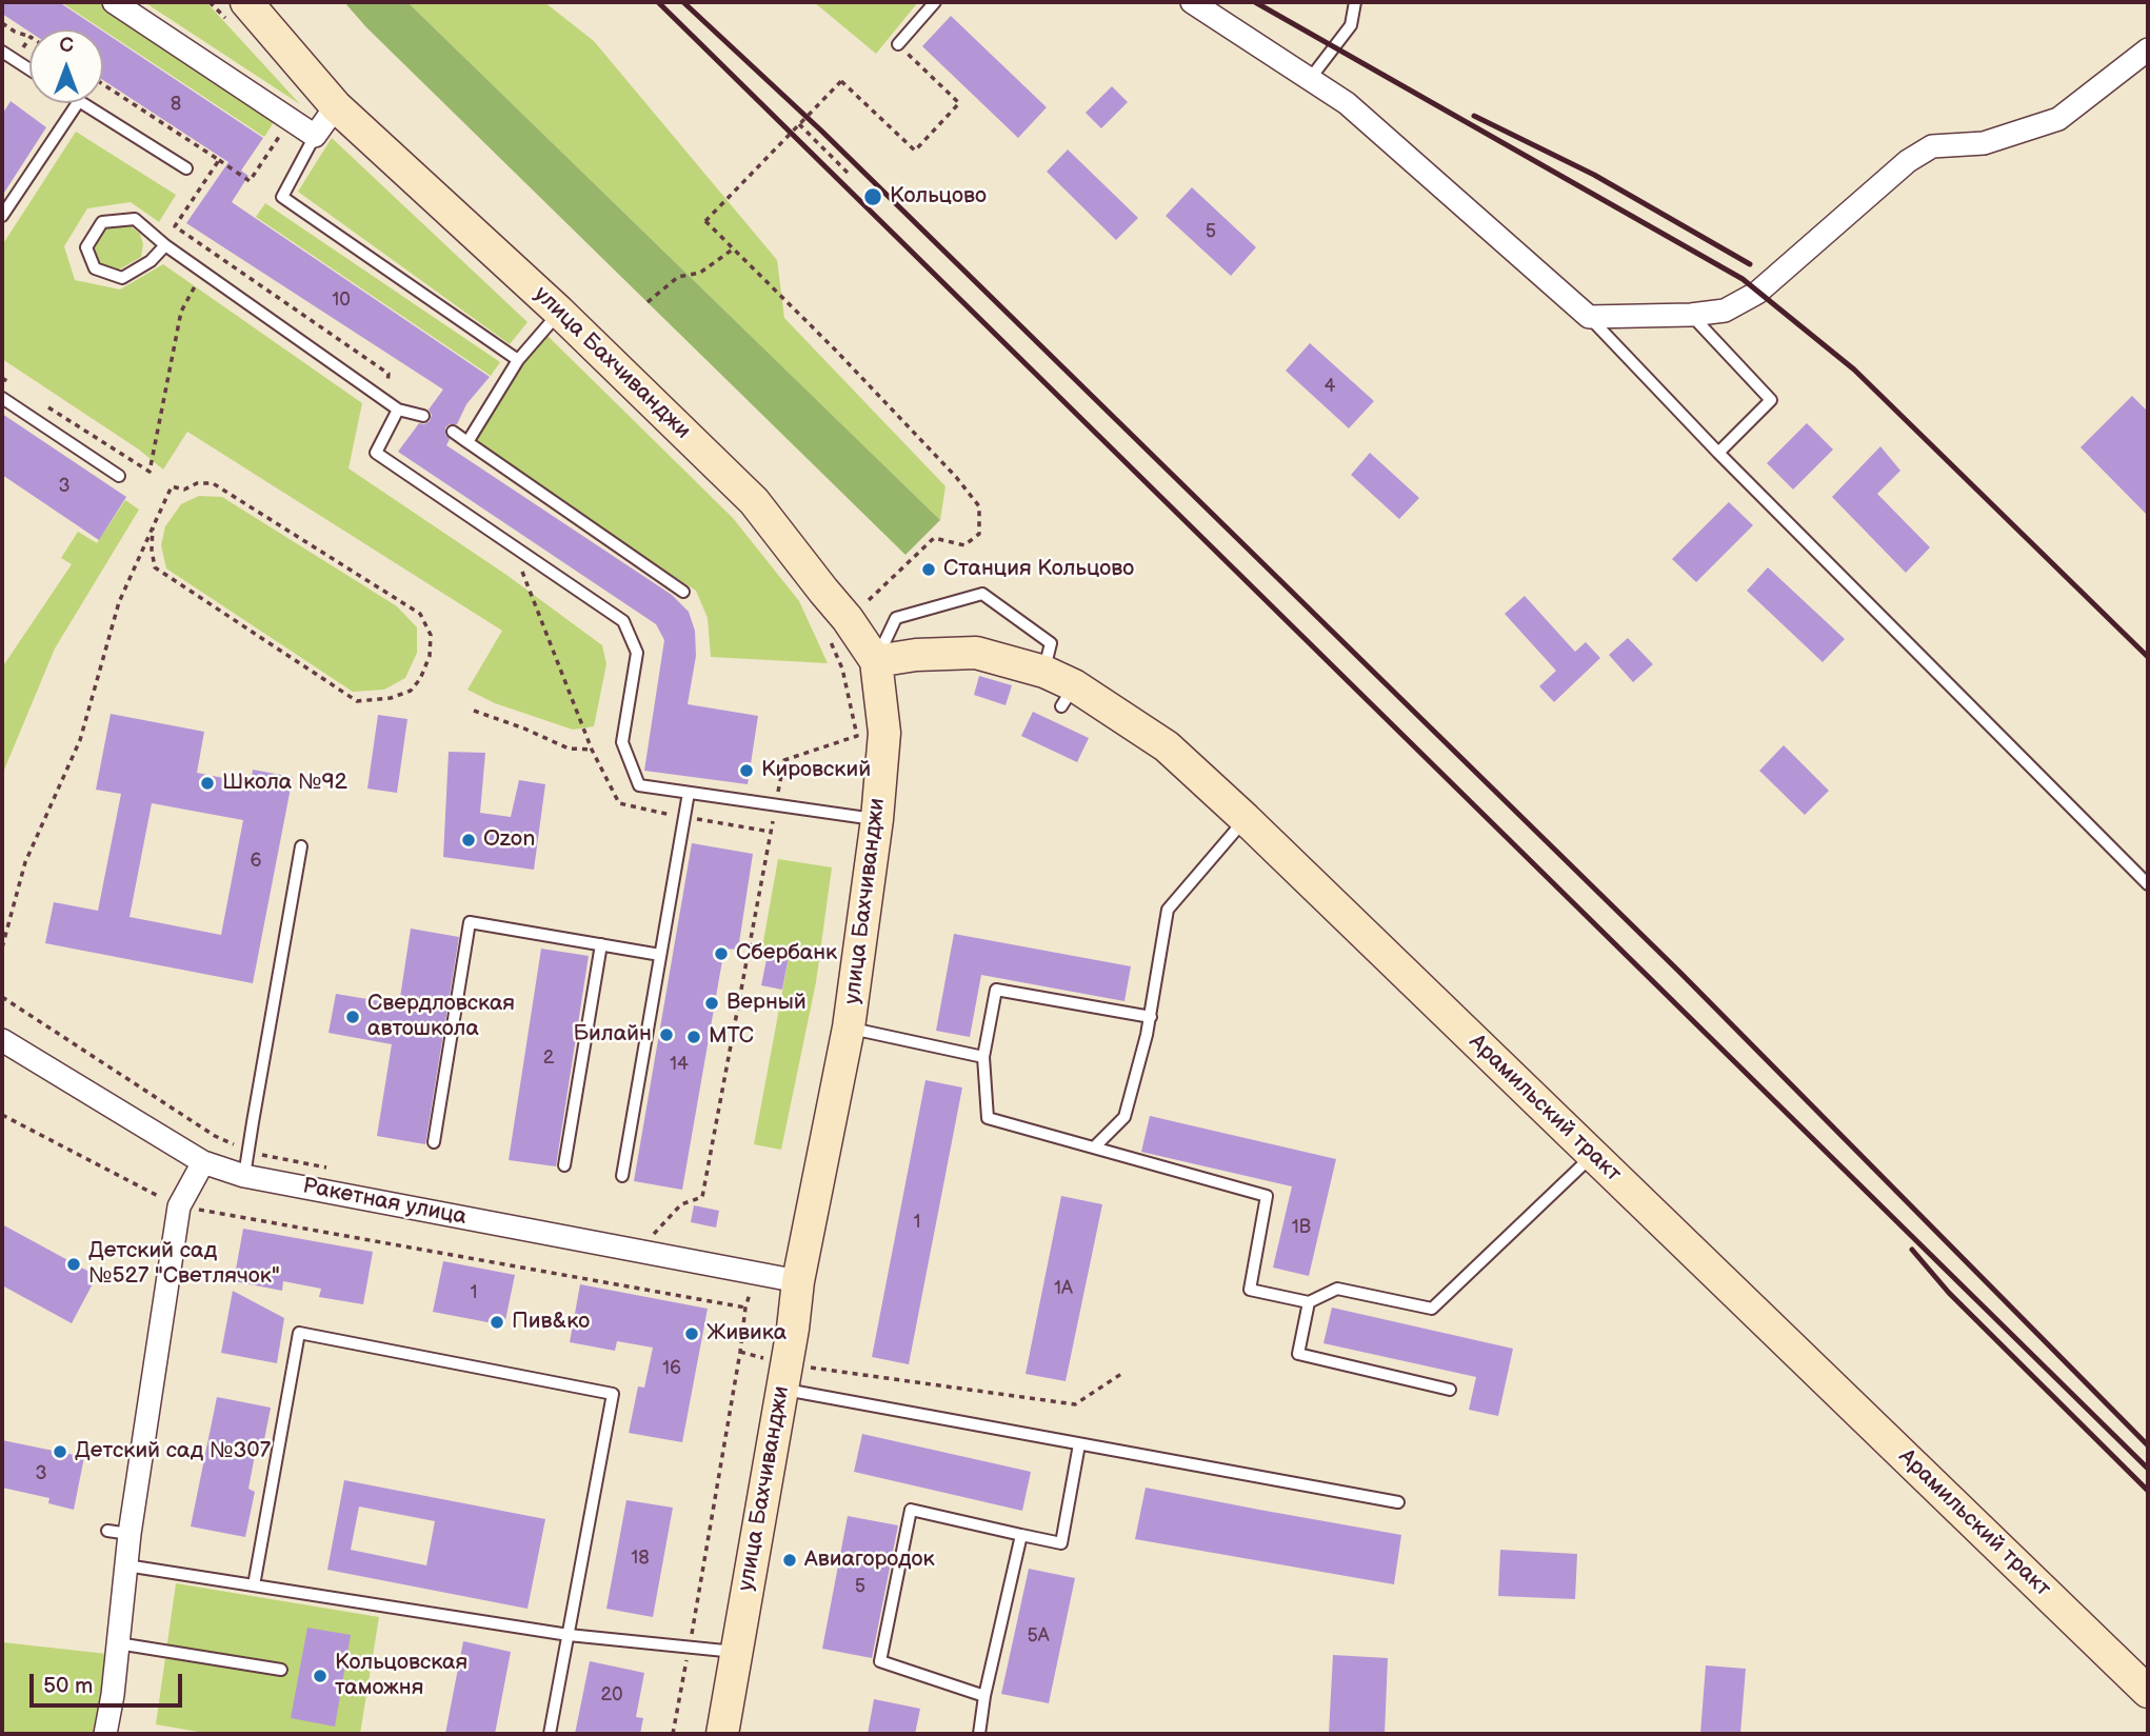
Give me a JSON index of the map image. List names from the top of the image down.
{
  "streets": {
    "main road": ["улица Бахчиванджи", "Арамильский тракт"],
    "street": ["Ракетная улица"]
  },
  "crossings": [
    ["улица Бахчиванджи", "Арамильский тракт"],
    ["улица Бахчиванджи", "Ракетная улица"]
  ],
  "places": [
    "Кольцово",
    "Станция Кольцово",
    "Кировский",
    "Школа №92",
    "Ozon",
    "Сбербанк",
    "Верный",
    "Свердловская автошкола",
    "Билайн",
    "МТС",
    "Детский сад №527 \"Светлячок\"",
    "Пив&ко",
    "Живика",
    "Детский сад №307",
    "Авиагородок",
    "Кольцовская таможня"
  ],
  "house_numbers": [
    "8",
    "5",
    "10",
    "4",
    "3",
    "6",
    "2",
    "14",
    "1",
    "1В",
    "1А",
    "1",
    "16",
    "3",
    "18",
    "5",
    "5А",
    "20"
  ],
  "scale_bar": "50 m",
  "north": "top"
}
